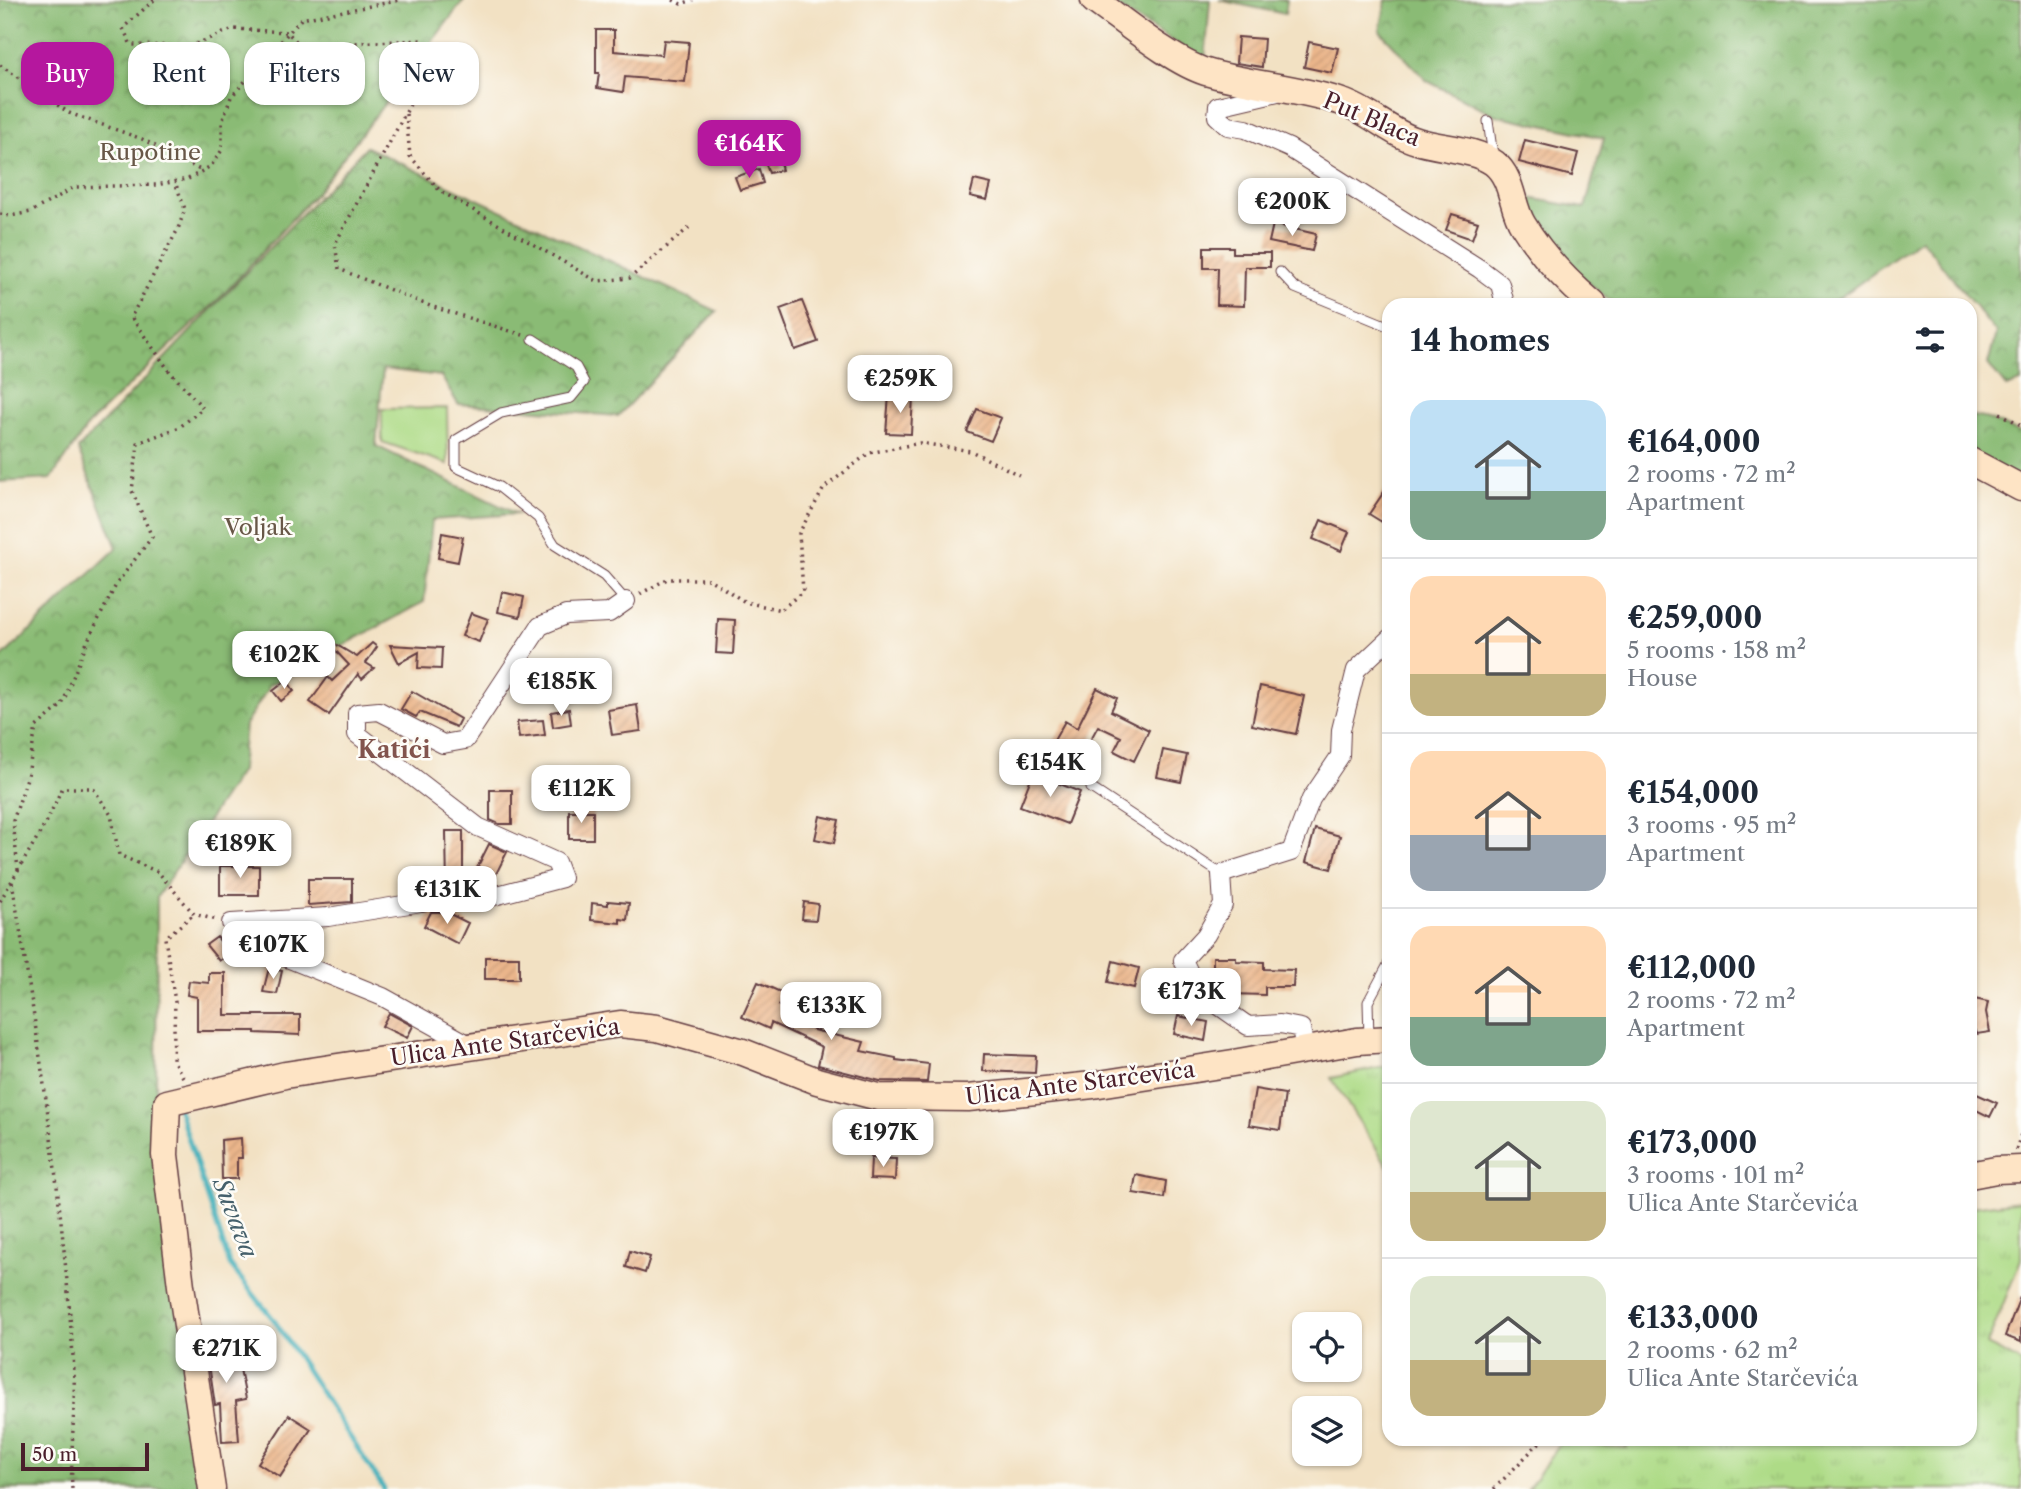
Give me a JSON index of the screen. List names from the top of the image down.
{
  "streets": {
    "street": ["Put Blaca", "Ulica Ante Starčevića"]
  },
  "districts": ["Katići"],
  "water": ["Suvava"],
  "parks": ["Rupotine", "Voljak"],
  "scale_bar": "50 m",
  "page": {
    "chip": [
      "Buy",
      "Rent",
      "Filters",
      "New"
    ],
    "price": [
      "€164K",
      "€200K",
      "€259K",
      "€102K",
      "€185K",
      "€154K",
      "€112K",
      "€189K",
      "€131K",
      "€107K",
      "€173K",
      "€133K",
      "€197K",
      "€271K"
    ],
    "heading": "14 homes",
    "list": [
      {
        "name": "€164,000",
        "note": "2 rooms · 72 m² · Apartment"
      },
      {
        "name": "€259,000",
        "note": "5 rooms · 158 m² · House"
      },
      {
        "name": "€154,000",
        "note": "3 rooms · 95 m² · Apartment"
      },
      {
        "name": "€112,000",
        "note": "2 rooms · 72 m² · Apartment"
      },
      {
        "name": "€173,000",
        "note": "3 rooms · 101 m² · Ulica Ante Starčevića"
      },
      {
        "name": "€133,000",
        "note": "2 rooms · 62 m² · Ulica Ante Starčevića"
      }
    ],
    "scale": "50 m"
  }
}
